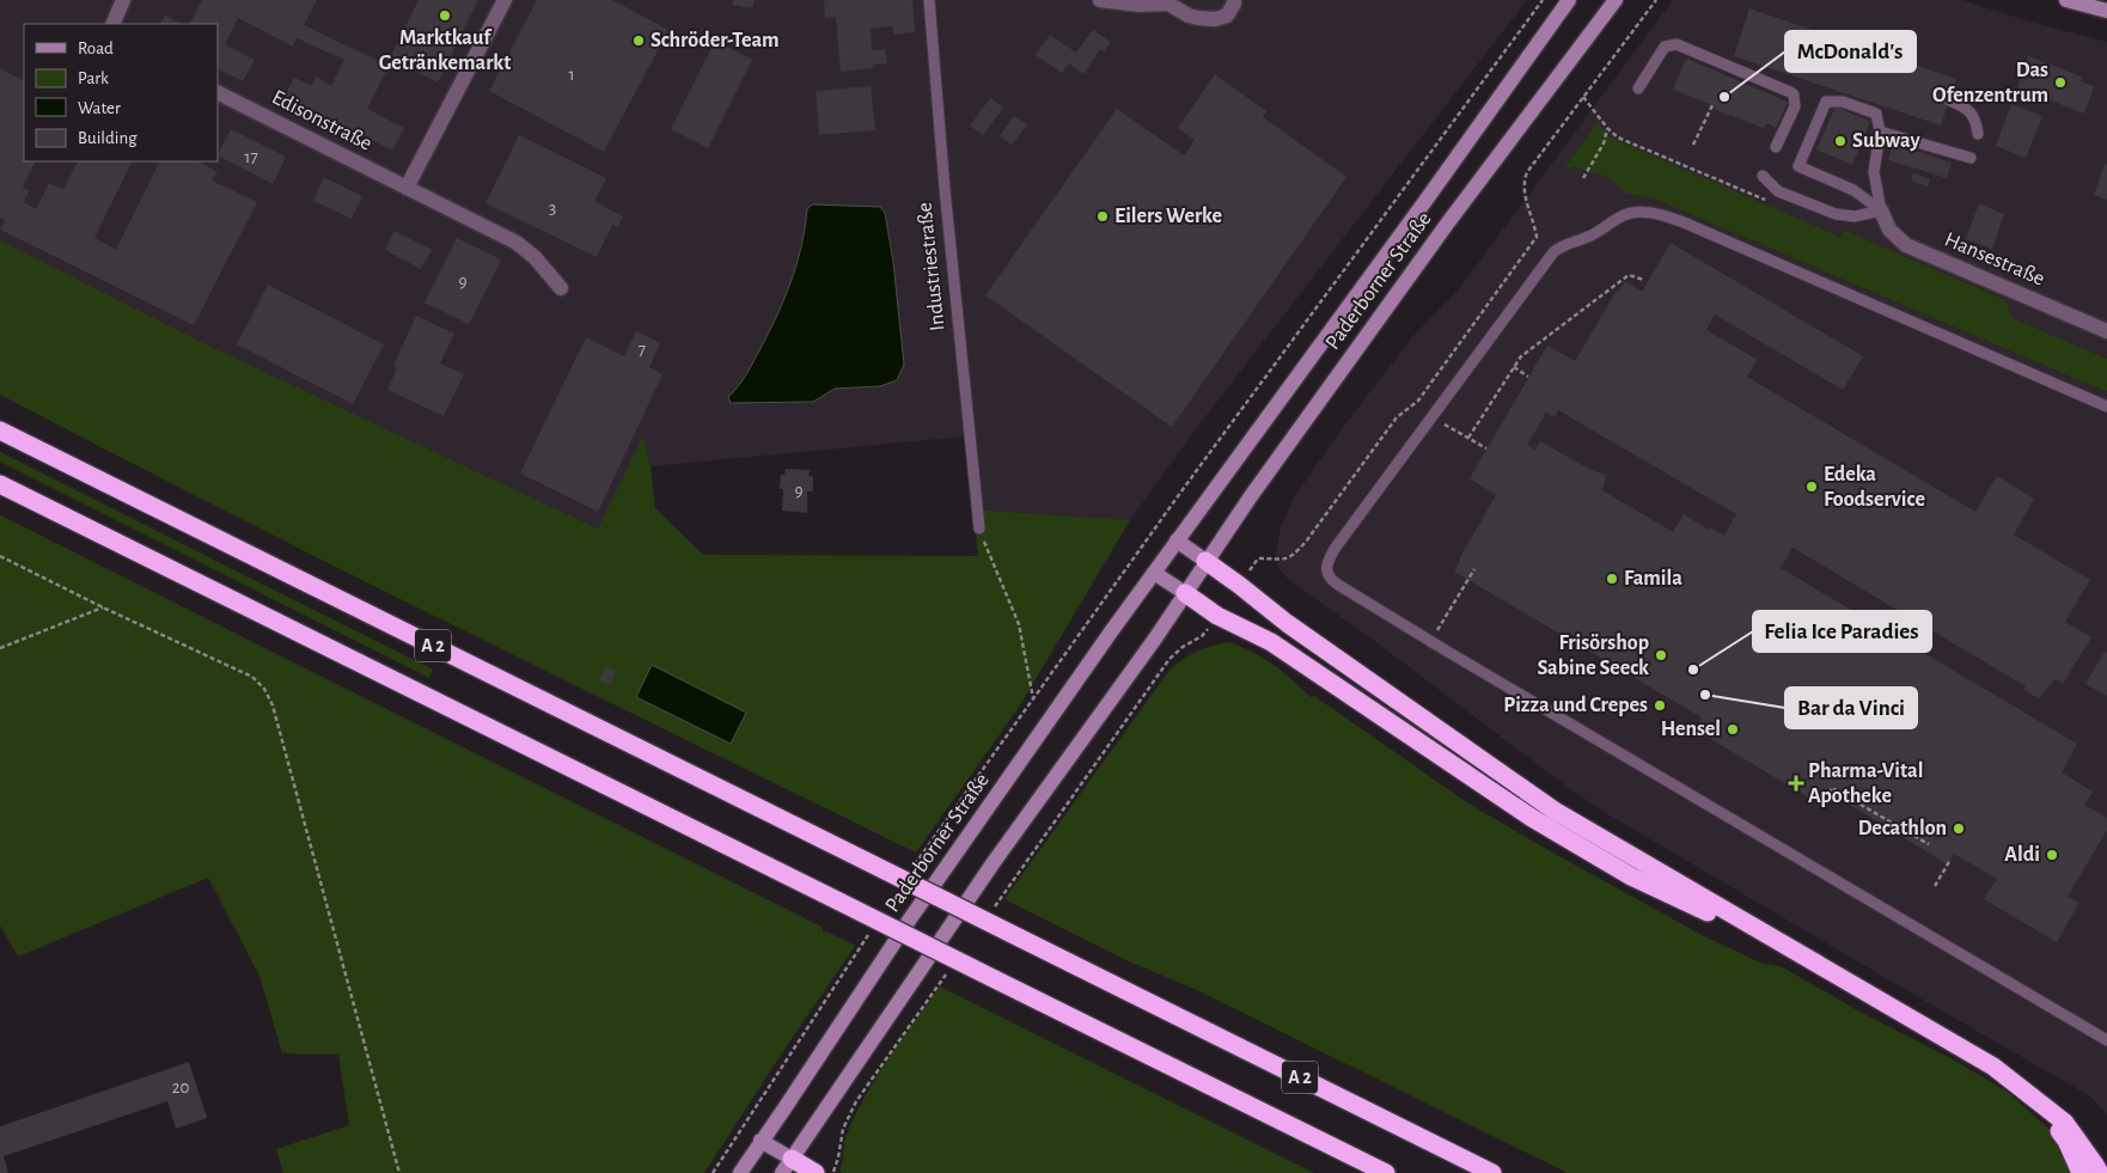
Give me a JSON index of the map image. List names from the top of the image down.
{
  "streets": {
    "highway": ["A 2"],
    "main road": ["Paderborner Straße"],
    "street": ["Edisonstraße", "Hansestraße"],
    "lane": ["Industriestraße"]
  },
  "places": {
    "other": [
      "Marktkauf Getränkemarkt",
      "Schröder-Team",
      "Das Ofenzentrum",
      "McDonald's",
      "Subway",
      "Eilers Werke",
      "Edeka Foodservice",
      "Famila",
      "Frisörshop Sabine Seeck",
      "Felia Ice Paradies",
      "Bar da Vinci",
      "Pizza und Crepes",
      "Hensel",
      "Decathlon",
      "Aldi"
    ],
    "health": ["Pharma-Vital Apotheke"]
  },
  "house_numbers": [
    "1",
    "17",
    "3",
    "9",
    "7",
    "9",
    "20"
  ],
  "legend": [
    "Road",
    "Park",
    "Water",
    "Building"
  ]
}
